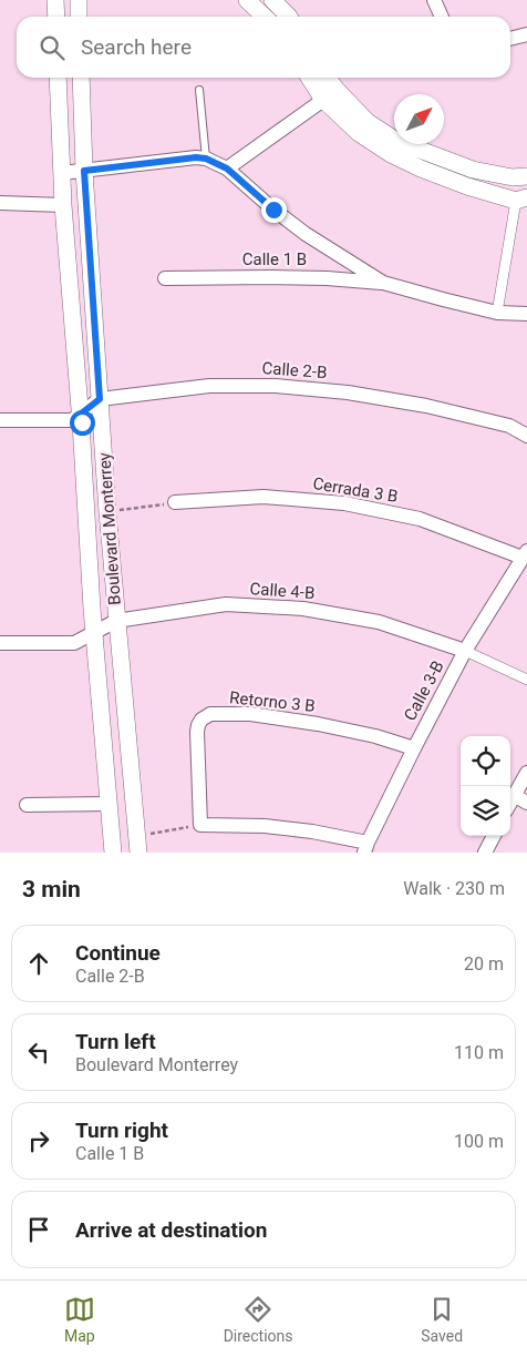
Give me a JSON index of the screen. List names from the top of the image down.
{
  "streets": {
    "street": [
      "Calle 1 B",
      "Calle 2-B",
      "Cerrada 3 B",
      "Boulevard Monterrey",
      "Calle 4-B",
      "Calle 3-B",
      "Retorno 3 B"
    ]
  },
  "crossings": [
    ["Calle 1 B", "Boulevard Monterrey"],
    ["Calle 2-B", "Boulevard Monterrey"],
    ["Cerrada 3 B", "Calle 3-B"],
    ["Boulevard Monterrey", "Calle 4-B"],
    ["Calle 4-B", "Calle 3-B"],
    ["Calle 3-B", "Retorno 3 B"]
  ],
  "north": "top right",
  "page": {
    "search": "Search here",
    "heading": ["3 min", "Walk · 230 m"],
    "list": [
      ["Continue", "Calle 2-B", "20 m"],
      ["Turn left", "Boulevard Monterrey", "110 m"],
      ["Turn right", "Calle 1 B", "100 m"],
      "Arrive at destination"
    ],
    "nav": ["Map", "Directions", "Saved"]
  }
}
